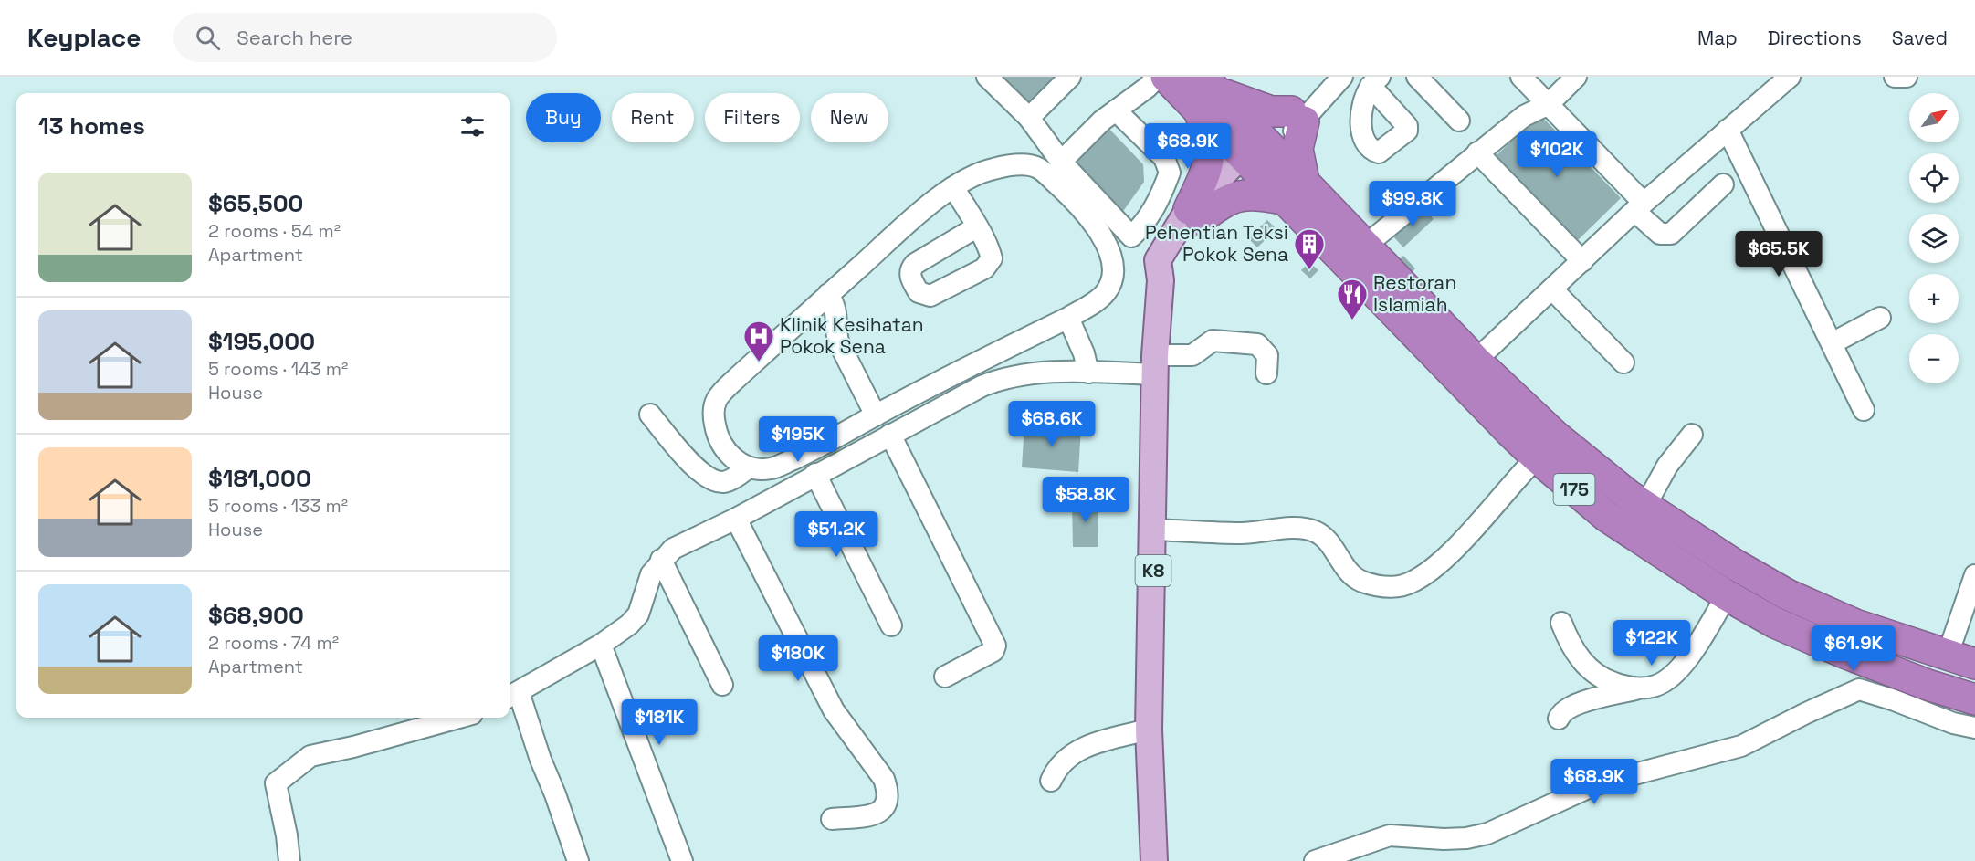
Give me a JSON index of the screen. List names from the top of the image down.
{
  "streets": {
    "highway": ["175"],
    "main road": ["K8"]
  },
  "crossings": [
    ["175", "K8"]
  ],
  "places": {
    "building": ["Pehentian Teksi Pokok Sena"],
    "restaurant": ["Restoran Islamiah"],
    "hospital": ["Klinik Kesihatan Pokok Sena"]
  },
  "north": "top right",
  "page": {
    "header": "Keyplace",
    "search": "Search here",
    "nav": ["Map", "Directions", "Saved"],
    "map_buttons": ["+", "−"],
    "chip": [
      "Buy",
      "Rent",
      "Filters",
      "New"
    ],
    "heading": "13 homes",
    "price": [
      "$68.9K",
      "$102K",
      "$99.8K",
      "$65.5K",
      "$68.6K",
      "$195K",
      "$58.8K",
      "$51.2K",
      "$122K",
      "$61.9K",
      "$180K",
      "$181K",
      "$68.9K"
    ],
    "list": [
      {
        "name": "$65,500",
        "note": "2 rooms · 54 m² · Apartment"
      },
      {
        "name": "$195,000",
        "note": "5 rooms · 143 m² · House"
      },
      {
        "name": "$181,000",
        "note": "5 rooms · 133 m² · House"
      },
      {
        "name": "$68,900",
        "note": "2 rooms · 74 m² · Apartment"
      }
    ]
  }
}
